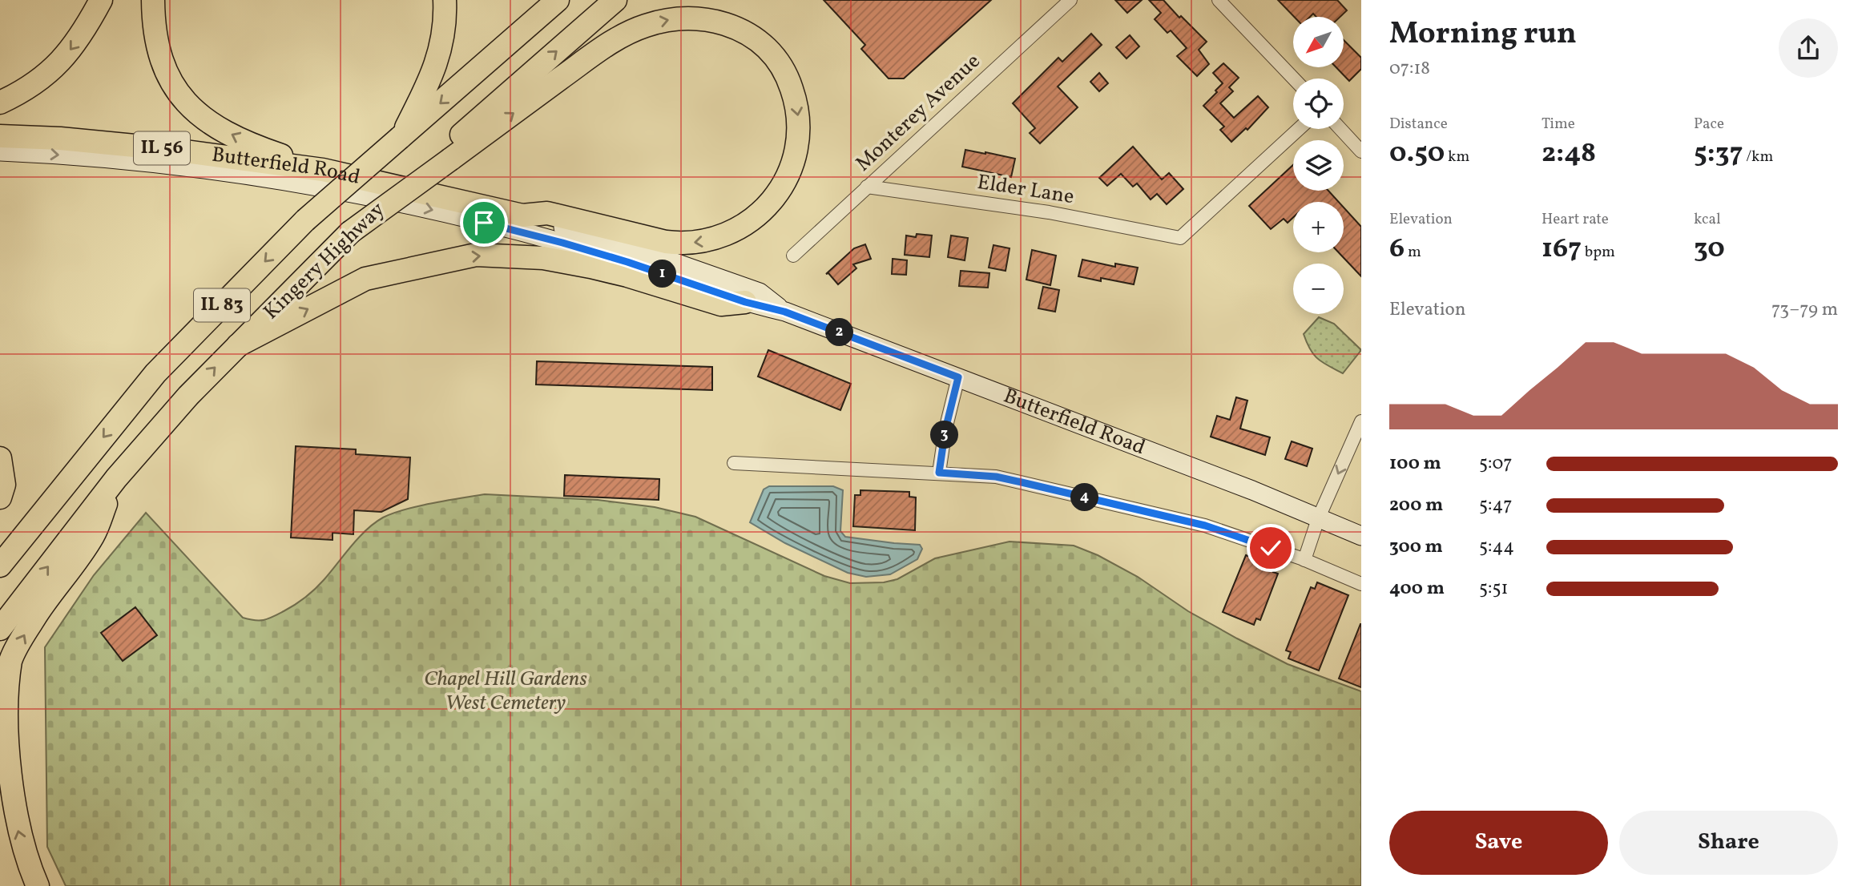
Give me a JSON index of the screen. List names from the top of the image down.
{
  "streets": {
    "highway": [
      "IL 56",
      "Butterfield Road",
      "Kingery Highway",
      "IL 83"
    ],
    "street": ["Monterey Avenue", "Elder Lane"]
  },
  "crossings": [
    ["Monterey Avenue", "Elder Lane"]
  ],
  "parks": ["Chapel Hill Gardens West Cemetery"],
  "north": "bottom left",
  "page": {
    "heading": ["Morning run", "07:18"],
    "map_buttons": ["+", "−"],
    "stats": [
      ["Distance", "0.50 km"],
      ["Time", "2:48"],
      ["Pace", "5:37 /km"],
      ["Elevation", "6 m"],
      ["Heart rate", "167 bpm"],
      ["kcal", "30"]
    ],
    "pins": [
      "1",
      "2",
      "3",
      "4"
    ],
    "chart": ["Elevation", "73–79 m"],
    "list": [
      {
        "name": "100 m",
        "note": "5:07"
      },
      {
        "name": "200 m",
        "note": "5:47"
      },
      {
        "name": "300 m",
        "note": "5:44"
      },
      {
        "name": "400 m",
        "note": "5:51"
      }
    ],
    "buttons": ["Save", "Share"]
  }
}
